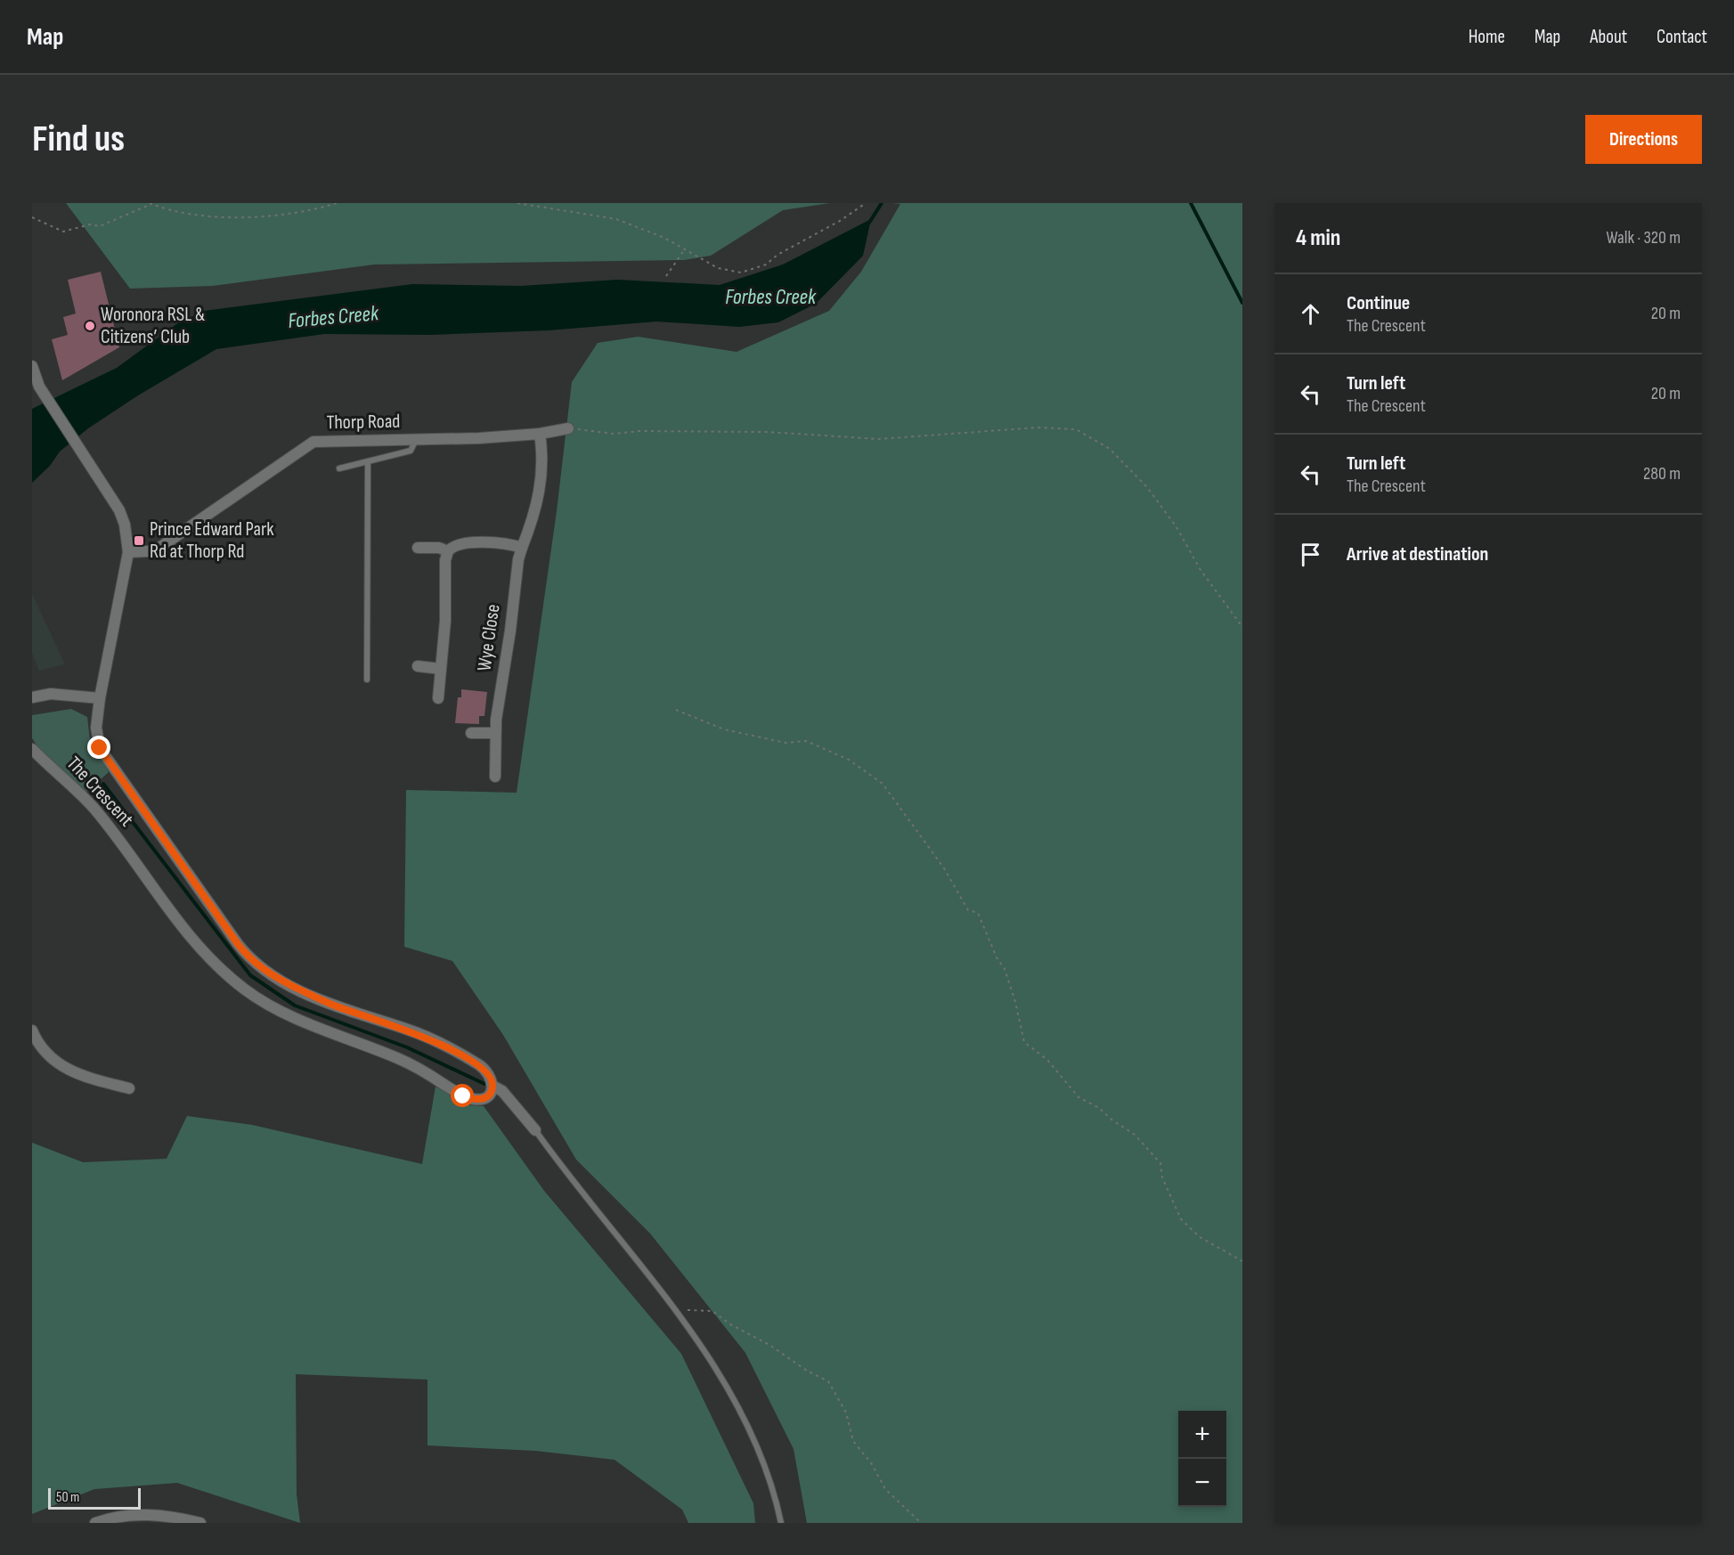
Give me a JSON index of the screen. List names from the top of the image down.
{
  "streets": {
    "street": ["Thorp Road", "Wye Close", "The Crescent"]
  },
  "crossings": [
    ["Thorp Road", "Wye Close"],
    ["Thorp Road", "The Crescent"]
  ],
  "water": ["Forbes Creek"],
  "places": {
    "other": ["Woronora RSL & Citizens’ Club"],
    "transit": ["Prince Edward Park Rd at Thorp Rd"]
  },
  "scale_bar": "50 m",
  "page": {
    "header": "Map",
    "nav": [
      "Home",
      "Map",
      "About",
      "Contact"
    ],
    "buttons": "Directions",
    "title": "Find us",
    "heading": ["4 min", "Walk · 320 m"],
    "list": [
      ["Continue", "The Crescent", "20 m"],
      ["Turn left", "The Crescent", "20 m"],
      ["Turn left", "The Crescent", "280 m"],
      "Arrive at destination"
    ],
    "map_buttons": ["+", "−"],
    "scale": "50 m"
  }
}
